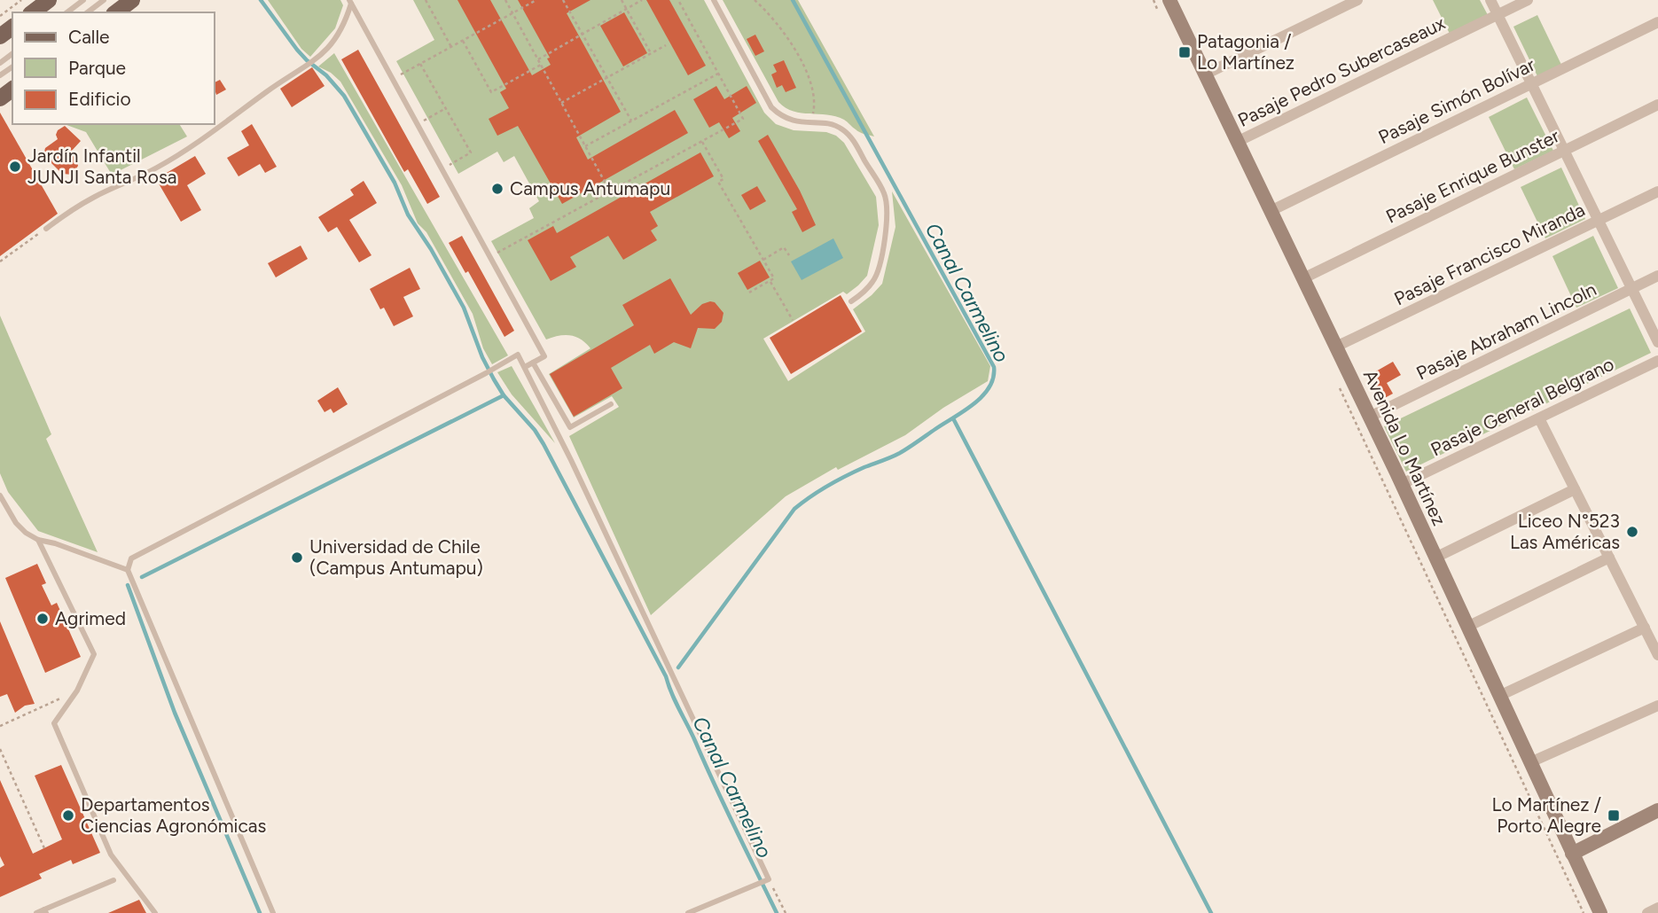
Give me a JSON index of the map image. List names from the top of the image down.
{
  "streets": {
    "main road": ["Avenida Lo Martínez"],
    "street": [
      "Pasaje Pedro Subercaseaux",
      "Pasaje Simón Bolívar",
      "Pasaje Enrique Bunster",
      "Pasaje Francisco Miranda",
      "Pasaje Abraham Lincoln",
      "Pasaje General Belgrano"
    ]
  },
  "crossings": [
    ["Pasaje Pedro Subercaseaux", "Avenida Lo Martínez"],
    ["Pasaje Simón Bolívar", "Avenida Lo Martínez"],
    ["Pasaje Enrique Bunster", "Avenida Lo Martínez"],
    ["Pasaje Francisco Miranda", "Avenida Lo Martínez"],
    ["Pasaje Abraham Lincoln", "Avenida Lo Martínez"],
    ["Pasaje General Belgrano", "Avenida Lo Martínez"]
  ],
  "water": ["Canal Carmelino"],
  "places": {
    "transit": ["Patagonia / Lo Martínez", "Lo Martínez / Porto Alegre"],
    "other": [
      "Jardín Infantil JUNJI Santa Rosa",
      "Campus Antumapu",
      "Liceo N°523 Las Américas",
      "Universidad de Chile (Campus Antumapu)",
      "Agrimed",
      "Departamentos Ciencias Agronómicas"
    ]
  },
  "legend": ["Calle", "Parque", "Edificio"]
}
